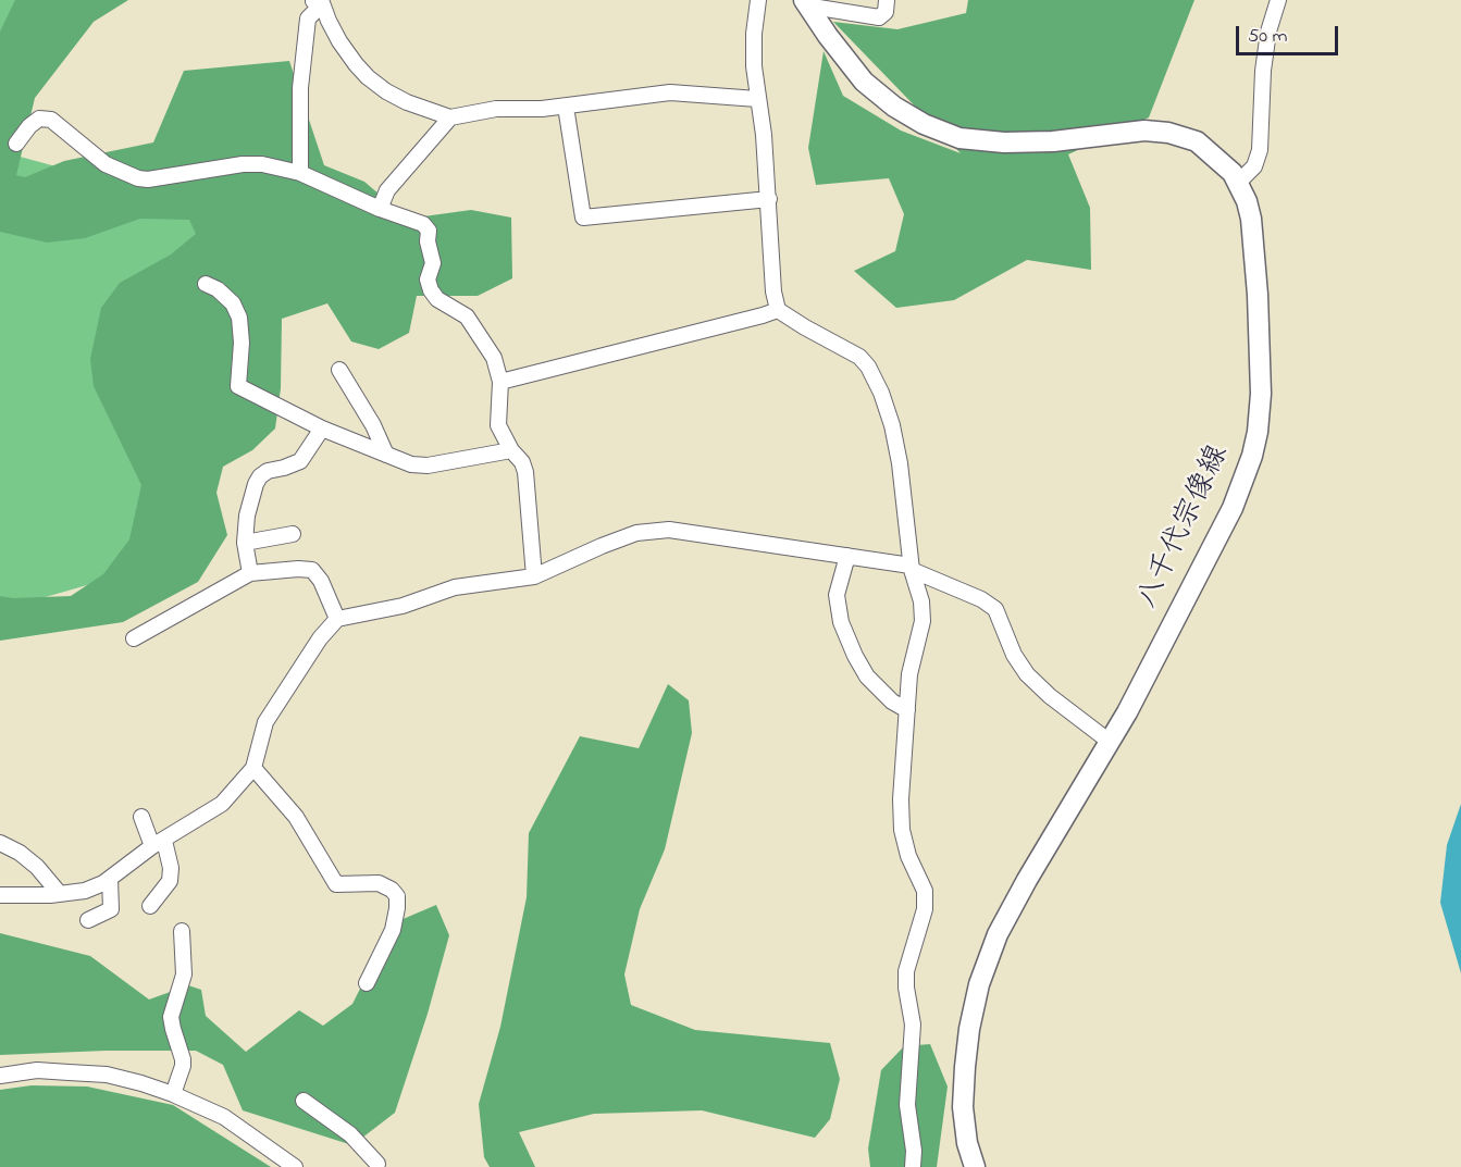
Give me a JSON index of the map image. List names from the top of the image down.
{
  "streets": {
    "main road": ["八千代宗像線"]
  },
  "scale_bar": "50 m"
}
